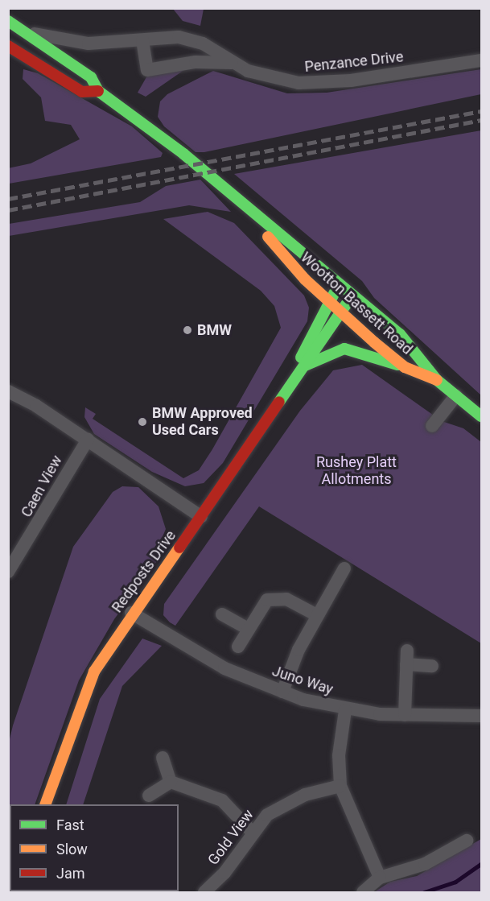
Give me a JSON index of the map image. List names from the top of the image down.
{
  "streets": {
    "main road": ["Wootton Bassett Road", "Redposts Drive"],
    "street": [
      "Penzance Drive",
      "Caen View",
      "Juno Way",
      "Gold View"
    ]
  },
  "crossings": [
    ["Penzance Drive", "Wootton Bassett Road"],
    ["Wootton Bassett Road", "Redposts Drive"],
    ["Redposts Drive", "Juno Way"]
  ],
  "parks": ["Rushey Platt Allotments"],
  "places": ["BMW", "BMW Approved Used Cars"],
  "legend": ["Fast", "Slow", "Jam"]
}
